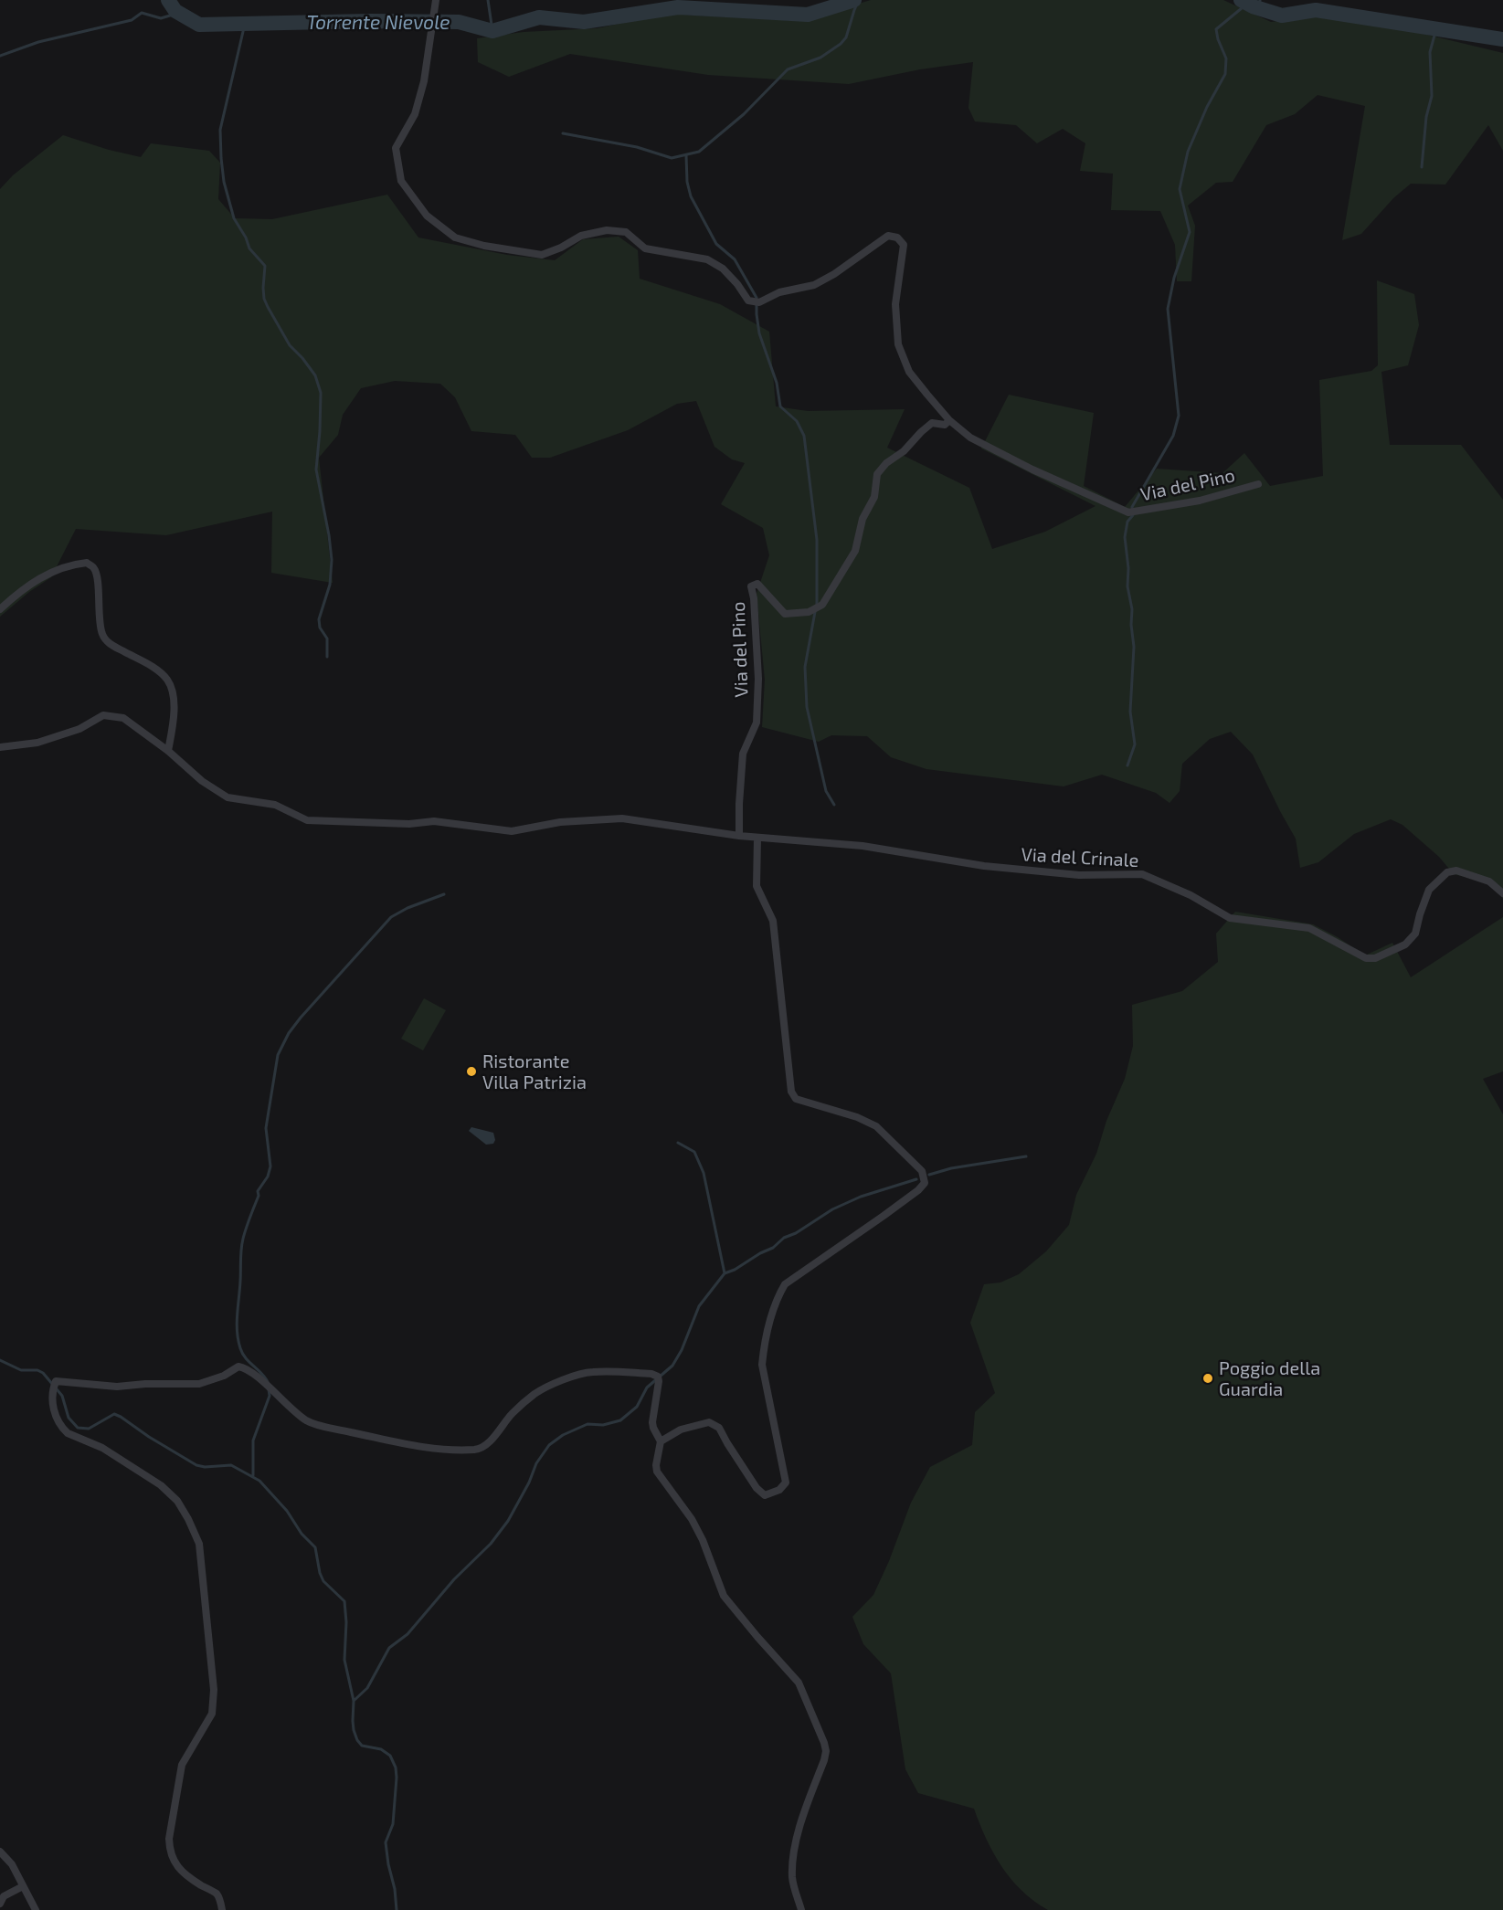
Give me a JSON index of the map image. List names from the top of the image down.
{
  "streets": {
    "street": ["Via del Pino", "Via del Crinale"]
  },
  "crossings": [
    ["Via del Pino", "Via del Crinale"]
  ],
  "water": ["Torrente Nievole"],
  "places": ["Ristorante Villa Patrizia", "Poggio della Guardia"]
}
